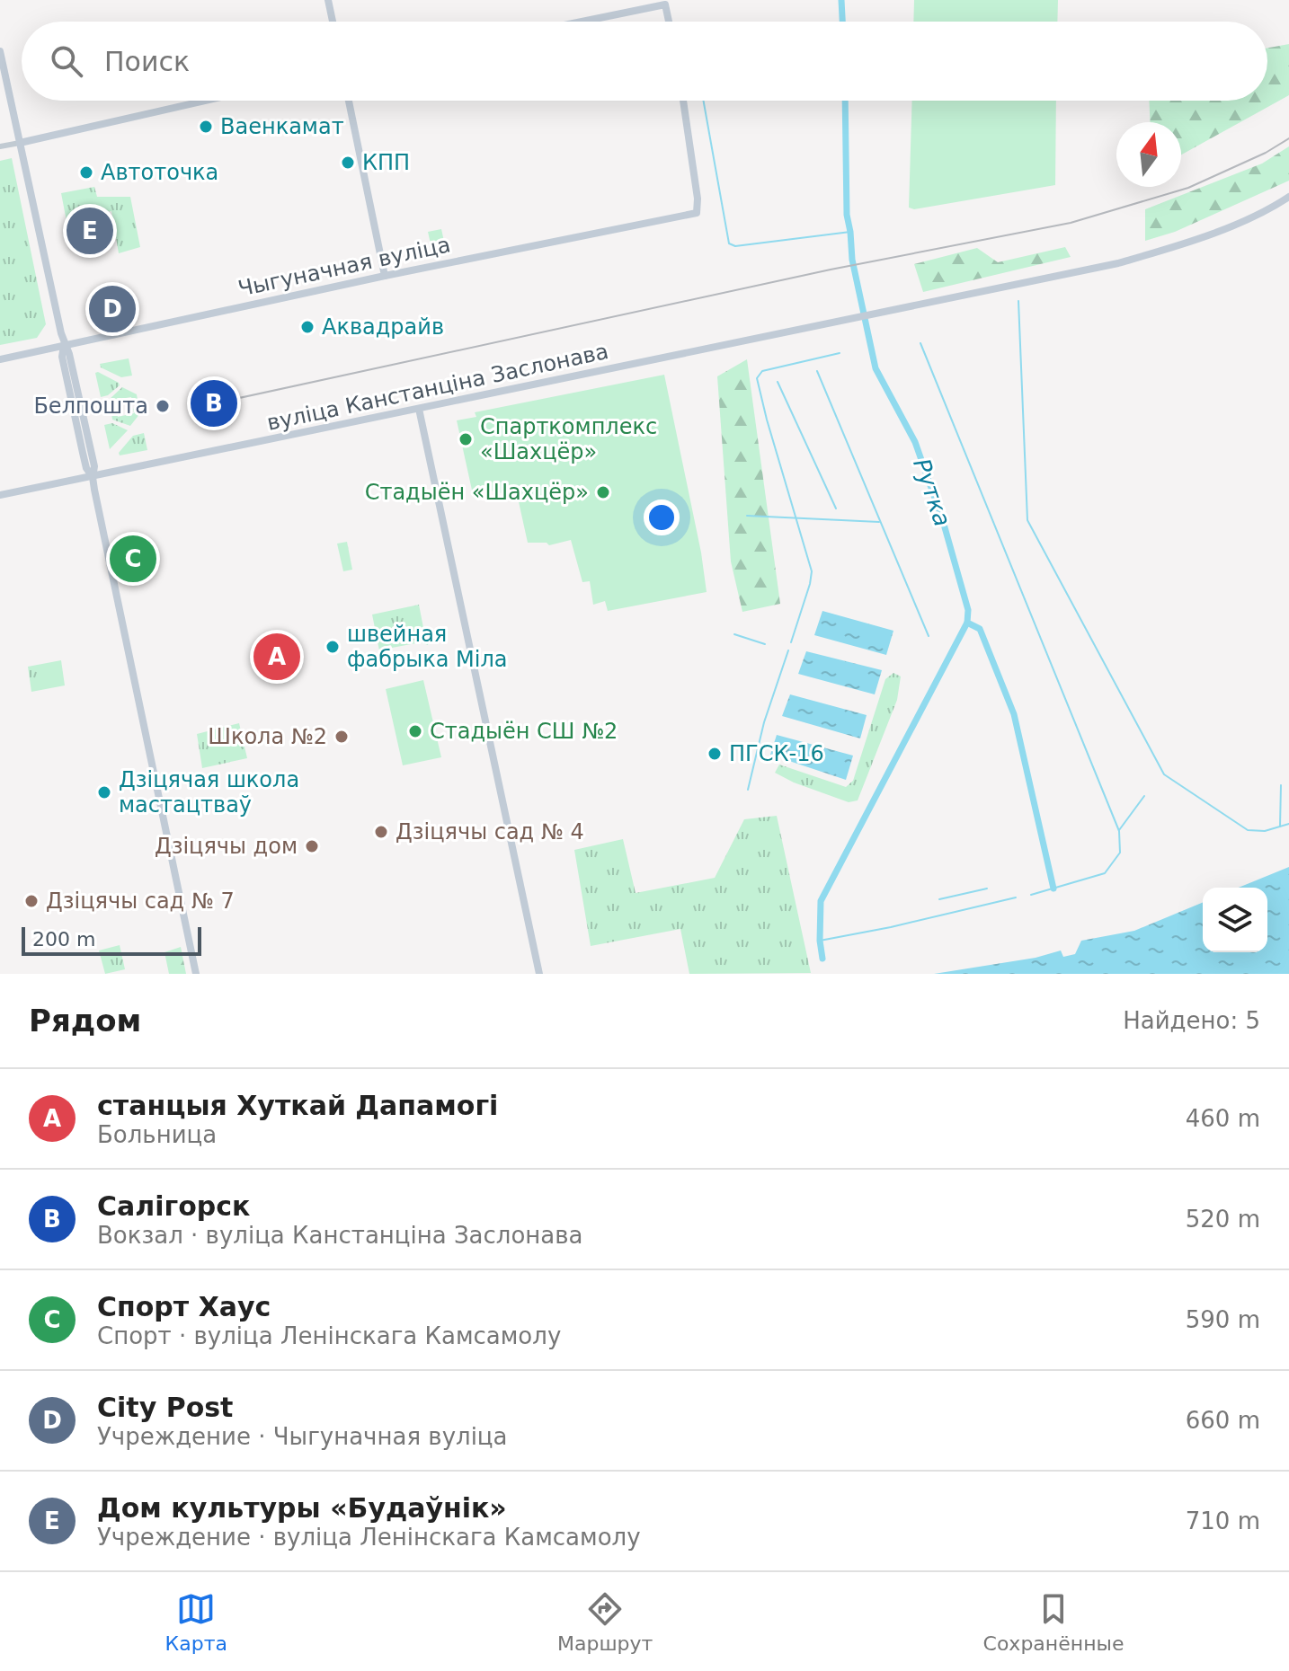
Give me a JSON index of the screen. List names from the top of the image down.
{
  "streets": {
    "main road": ["Чыгуначная вуліца", "вуліца Канстанціна Заслонава"]
  },
  "water": ["Рутка"],
  "places": [
    "Ваенкамат",
    "КПП",
    "Автоточка",
    "Аквадрайв",
    "Белпошта",
    "Спарткомплекс «Шахцёр»",
    "Стадыён «Шахцёр»",
    "швейная фабрыка Міла",
    "Стадыён СШ №2",
    "Школа №2",
    "ПГСК-16",
    "Дзіцячая школа мастацтваў",
    "Дзіцячы сад № 4",
    "Дзіцячы дом",
    "Дзіцячы сад № 7"
  ],
  "scale_bar": "200 m",
  "north": "top",
  "page": {
    "search": "Поиск",
    "pins": [
      "E",
      "D",
      "B",
      "C",
      "A"
    ],
    "scale": "200 m",
    "heading": ["Рядом", "Найдено: 5"],
    "list": [
      {
        "mark": "A",
        "name": "станцыя Хуткай Дапамогі",
        "note": "Больница",
        "value": "460 m"
      },
      {
        "mark": "B",
        "name": "Салігорск",
        "note": "Вокзал · вуліца Канстанціна Заслонава",
        "value": "520 m"
      },
      {
        "mark": "C",
        "name": "Спорт Хаус",
        "note": "Спорт · вуліца Ленінскага Камсамолу",
        "value": "590 m"
      },
      {
        "mark": "D",
        "name": "City Post",
        "note": "Учреждение · Чыгуначная вуліца",
        "value": "660 m"
      },
      {
        "mark": "E",
        "name": "Дом культуры «Будаўнік»",
        "note": "Учреждение · вуліца Ленінскага Камсамолу",
        "value": "710 m"
      }
    ],
    "nav": ["Карта", "Маршрут", "Сохранённые"]
  }
}
